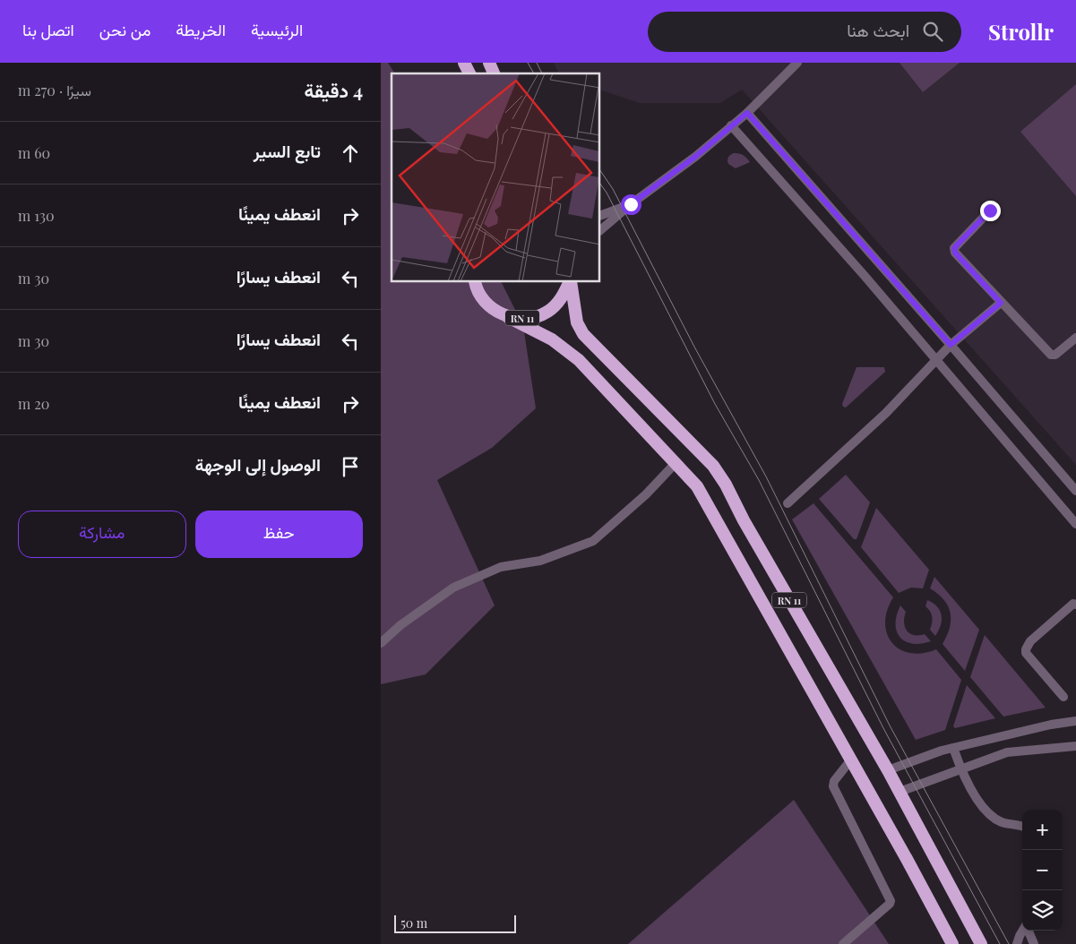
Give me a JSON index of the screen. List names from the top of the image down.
{
  "streets": {
    "highway": ["RN 11"]
  },
  "scale_bar": "50 m",
  "page": {
    "header": "Strollr",
    "search": "ابحث هنا",
    "nav": [
      "الرئيسية",
      "الخريطة",
      "من نحن",
      "اتصل بنا"
    ],
    "heading": ["4 دقيقة", "سيرًا · 270 m"],
    "list": [
      ["تابع السير", "60 m"],
      ["انعطف يمينًا", "130 m"],
      ["انعطف يسارًا", "30 m"],
      ["انعطف يسارًا", "30 m"],
      ["انعطف يمينًا", "20 m"],
      "الوصول إلى الوجهة"
    ],
    "buttons": ["حفظ", "مشاركة"],
    "map_buttons": ["+", "−"],
    "scale": "50 m"
  }
}
